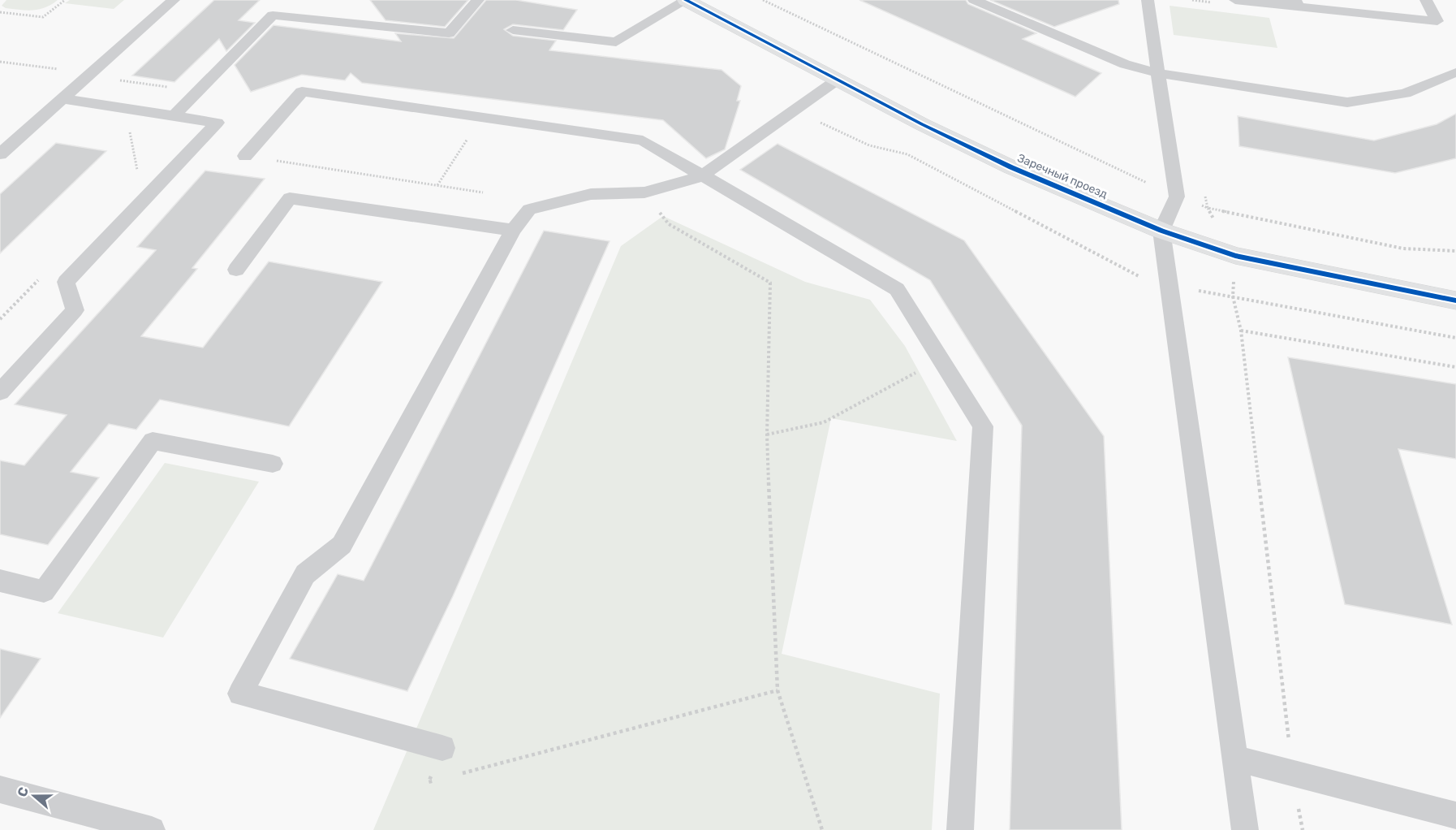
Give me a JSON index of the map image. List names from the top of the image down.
{
  "streets": {
    "street": ["Заречный проезд"]
  },
  "north": "left"
}
